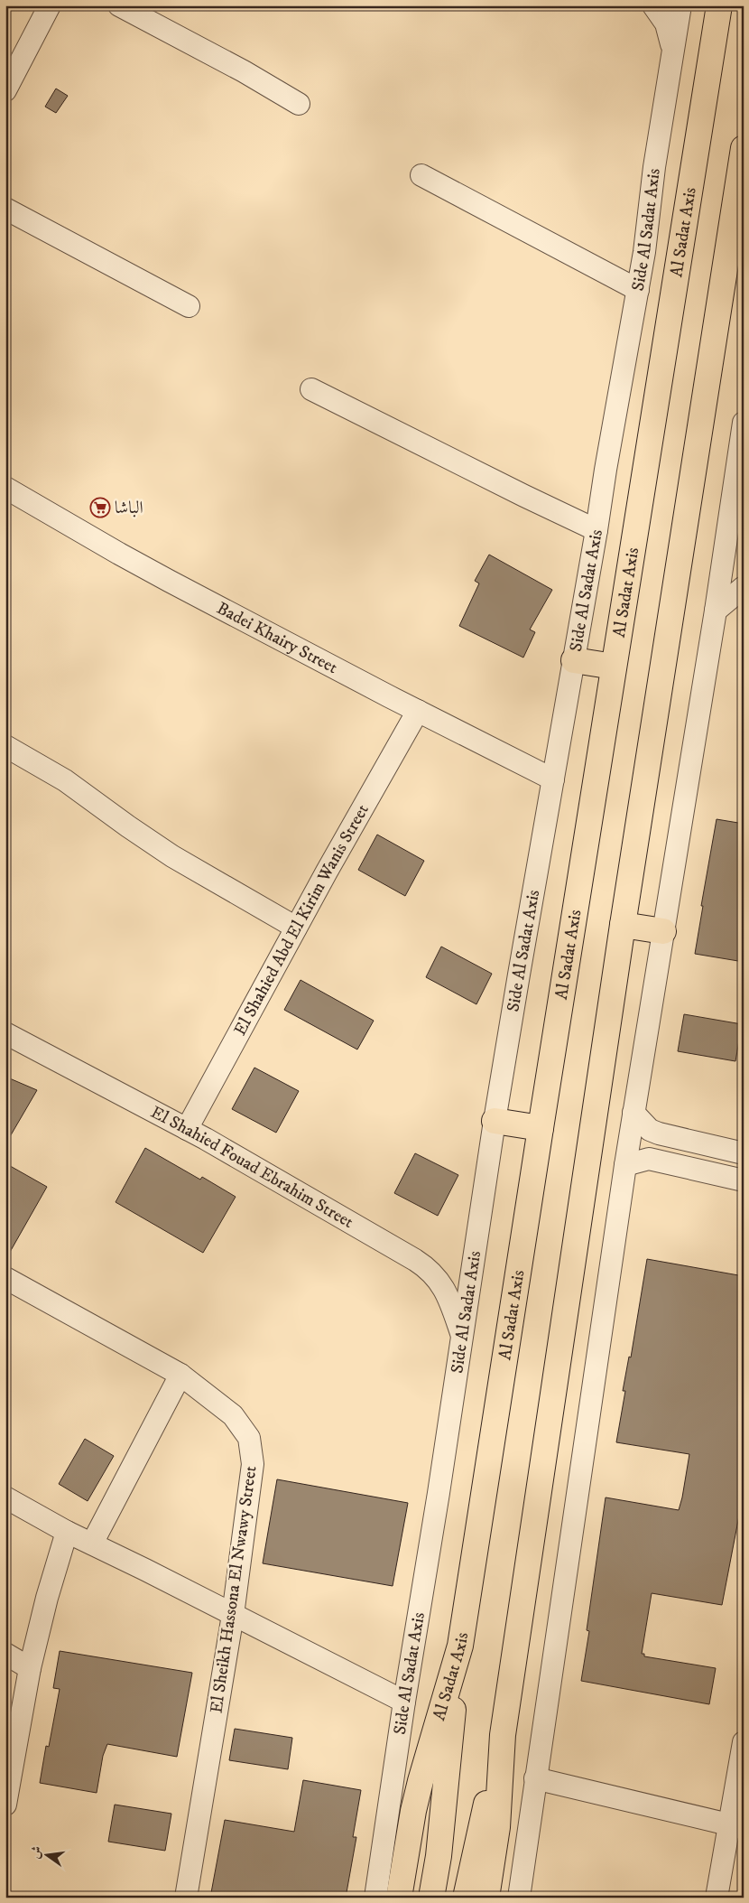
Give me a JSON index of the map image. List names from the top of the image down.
{
  "streets": {
    "main road": ["Al Sadat Axis"],
    "street": [
      "Side Al Sadat Axis",
      "Badei Khairy Street",
      "El Shahied Abd El Kirim Wanis Street",
      "El Shahied Fouad Ebrahim Street",
      "El Sheikh Hassona El Nwawy Street"
    ]
  },
  "crossings": [
    ["Side Al Sadat Axis", "Badei Khairy Street"],
    ["Side Al Sadat Axis", "El Shahied Fouad Ebrahim Street"],
    ["Badei Khairy Street", "El Shahied Abd El Kirim Wanis Street"],
    ["El Shahied Abd El Kirim Wanis Street", "El Shahied Fouad Ebrahim Street"]
  ],
  "places": {
    "supermarket": ["الباشا"]
  },
  "north": "left"
}
